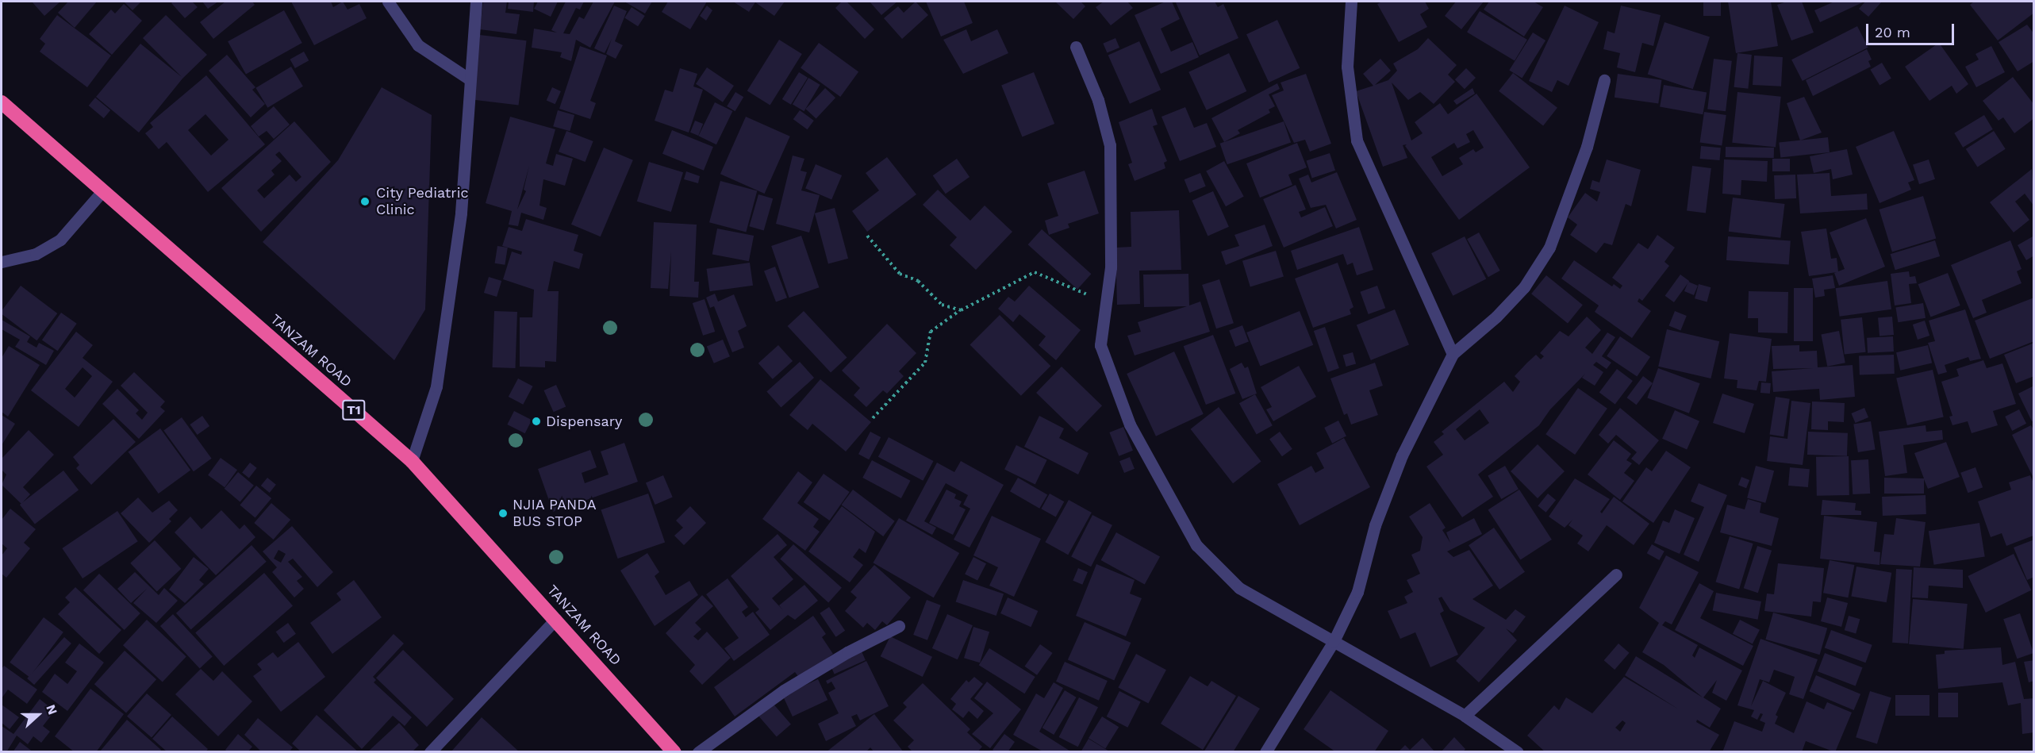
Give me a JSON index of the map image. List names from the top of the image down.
{
  "streets": {
    "highway": ["TANZAM ROAD", "T1"]
  },
  "places": ["City Pediatric Clinic", "Dispensary", "NJIA PANDA BUS STOP"],
  "scale_bar": "20 m",
  "north": "right"
}
